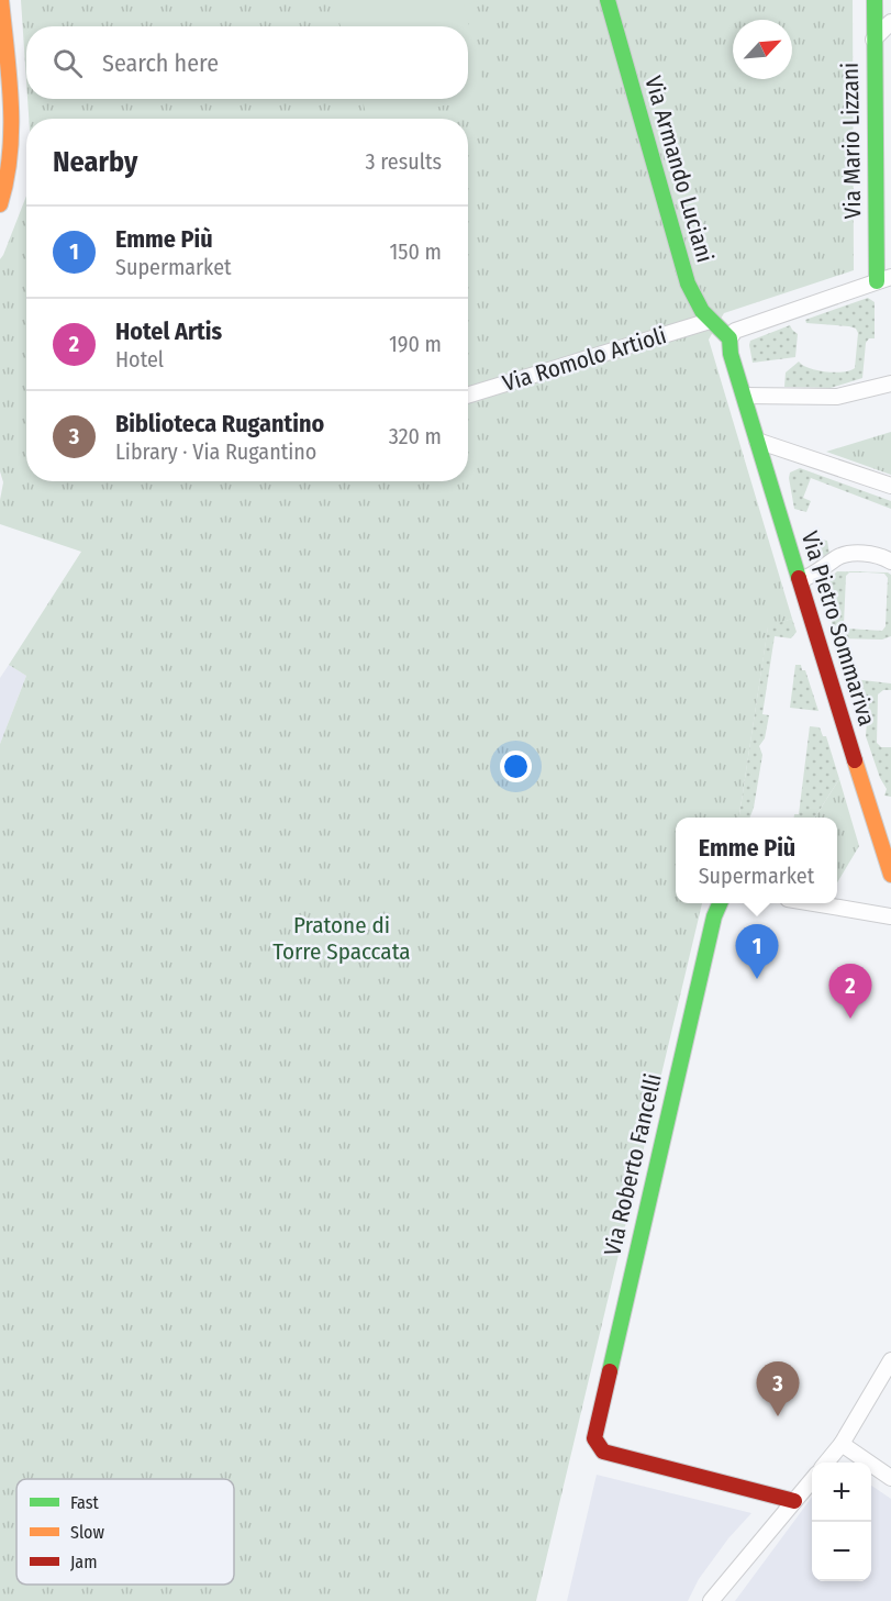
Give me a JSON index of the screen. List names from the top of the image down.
{
  "streets": {
    "street": [
      "Via Mario Lizzani",
      "Via Armando Luciani",
      "Via Romolo Artioli",
      "Via Pietro Sommariva",
      "Via Roberto Fancelli"
    ]
  },
  "crossings": [
    ["Via Armando Luciani", "Via Romolo Artioli"],
    ["Via Armando Luciani", "Via Pietro Sommariva"]
  ],
  "parks": ["Pratone di Torre Spaccata"],
  "legend": ["Fast", "Slow", "Jam"],
  "north": "top right",
  "page": {
    "search": "Search here",
    "heading": ["Nearby", "3 results"],
    "list": [
      {
        "mark": "1",
        "name": "Emme Più",
        "note": "Supermarket",
        "value": "150 m"
      },
      {
        "mark": "2",
        "name": "Hotel Artis",
        "note": "Hotel",
        "value": "190 m"
      },
      {
        "mark": "3",
        "name": "Biblioteca Rugantino",
        "note": "Library · Via Rugantino",
        "value": "320 m"
      }
    ],
    "popup": ["Emme Più", "Supermarket"],
    "pins": ["1", "2", "3"],
    "map_buttons": ["+", "−"]
  }
}
